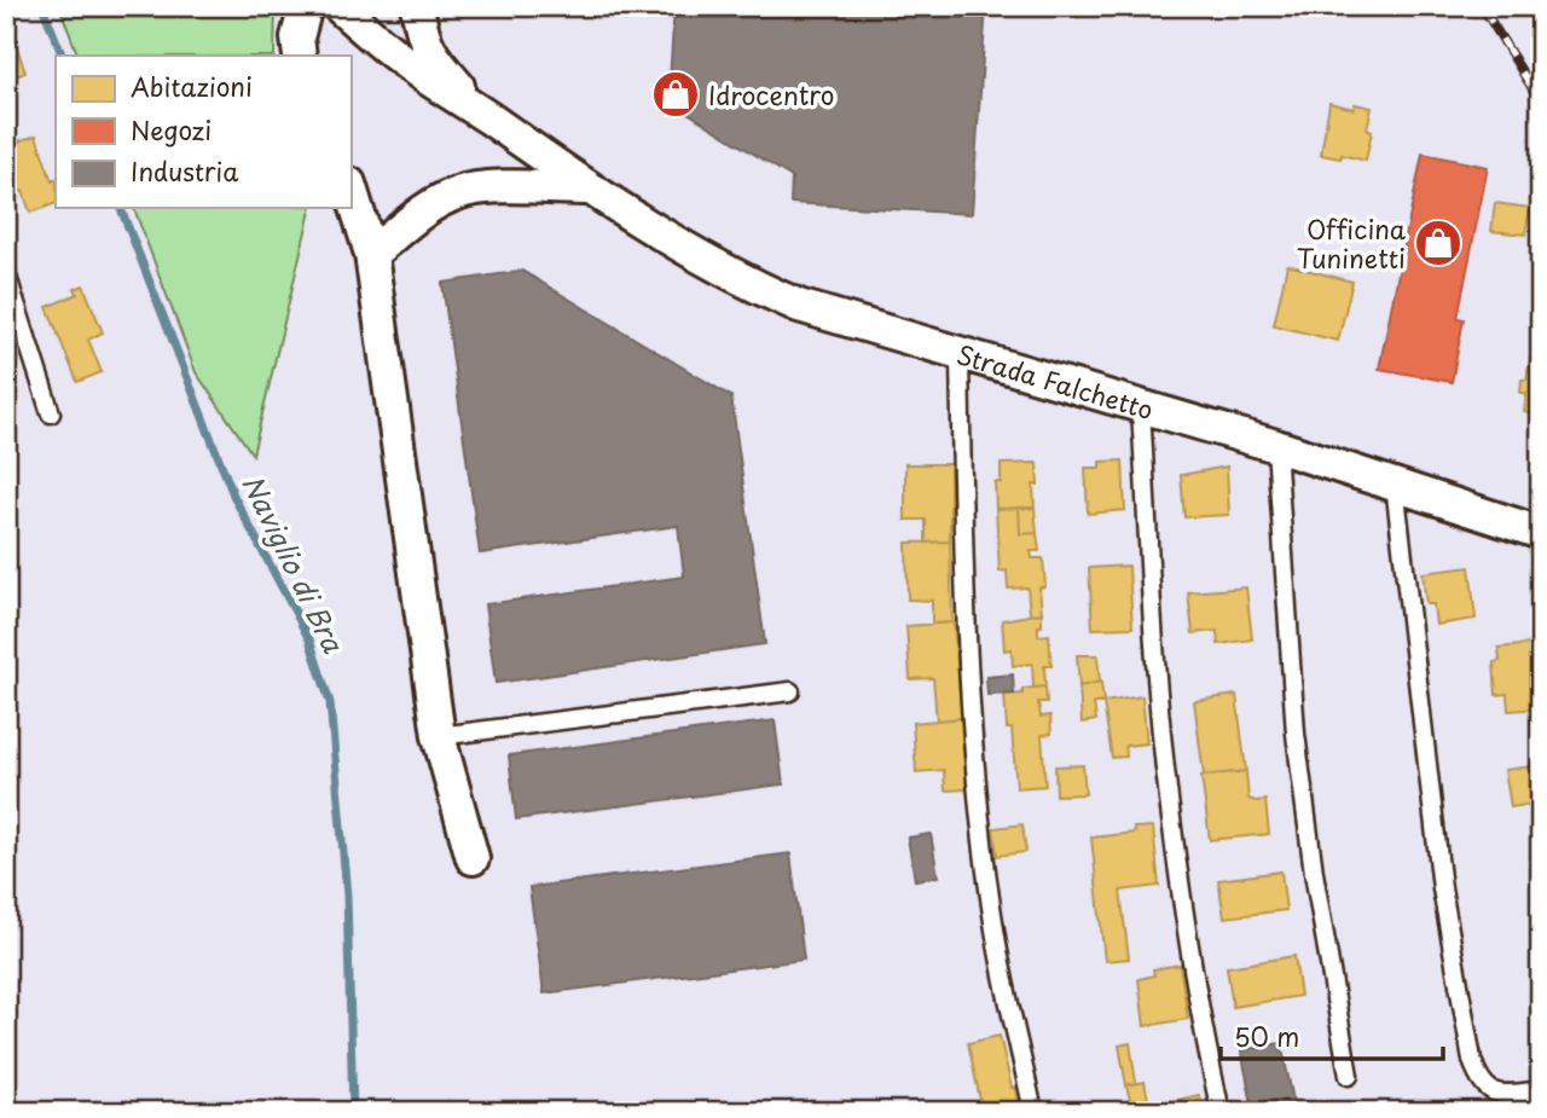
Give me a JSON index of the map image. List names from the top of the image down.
{
  "streets": {
    "street": ["Strada Falchetto"]
  },
  "water": ["Naviglio di Bra"],
  "places": {
    "shop": ["Idrocentro", "Officina Tuninetti"]
  },
  "legend": ["Abitazioni", "Negozi", "Industria"],
  "scale_bar": "50 m"
}
